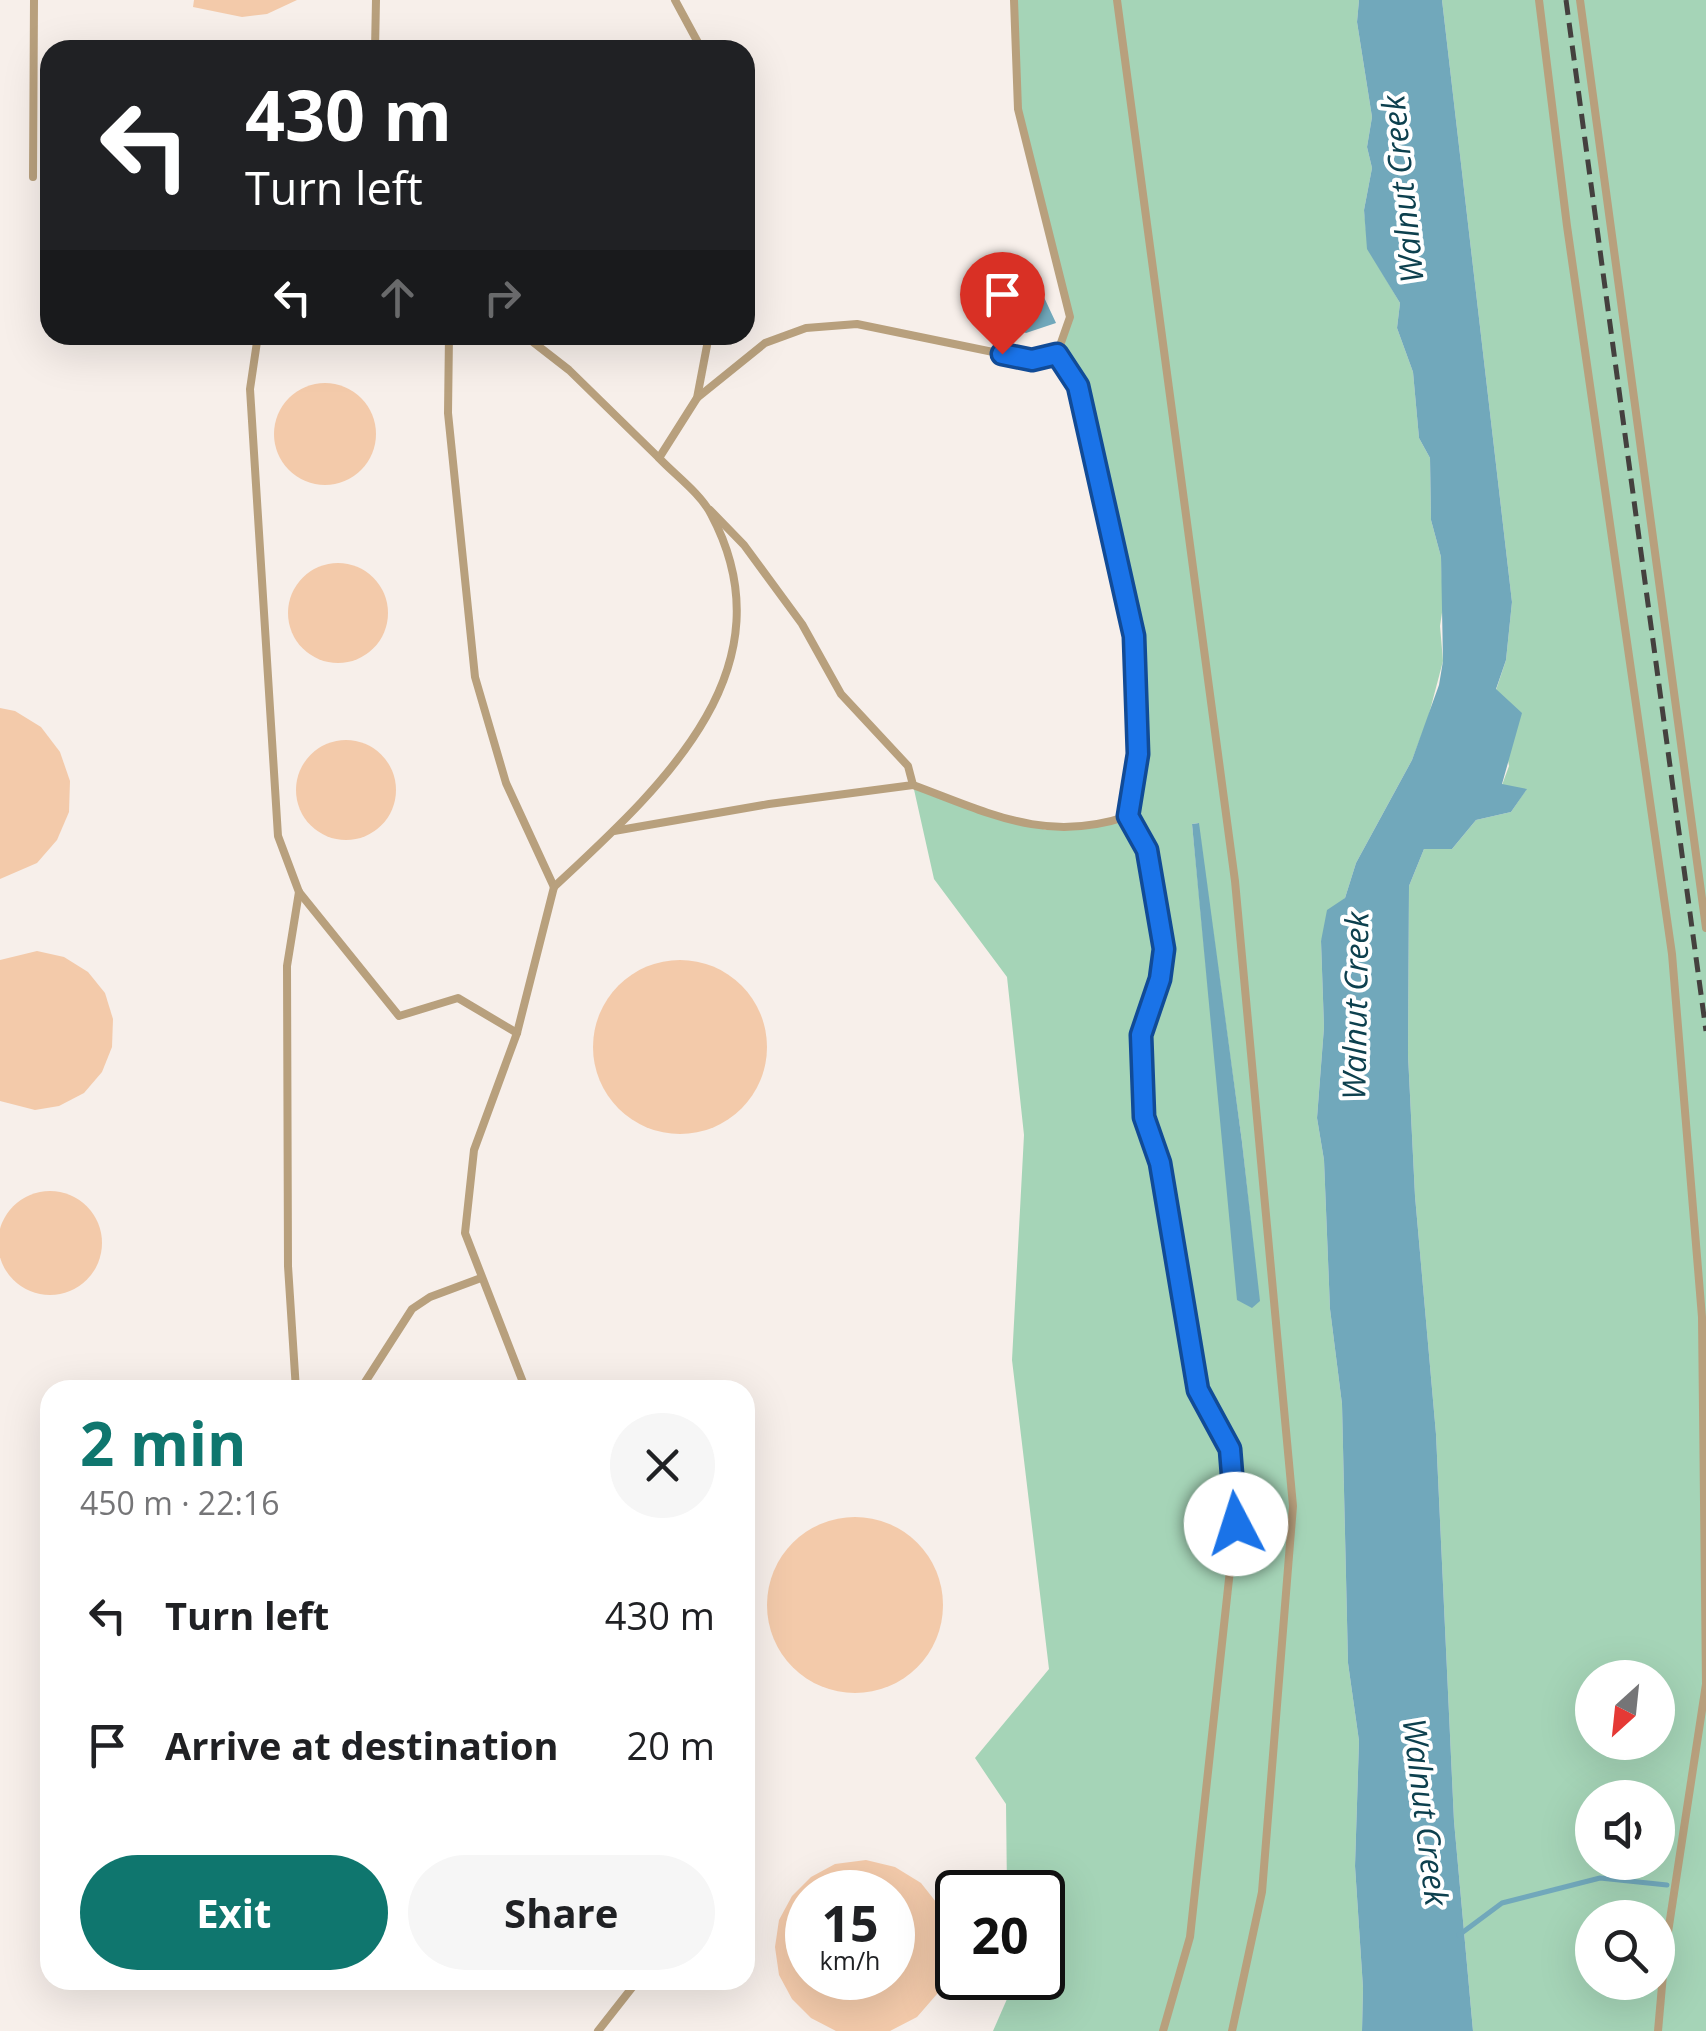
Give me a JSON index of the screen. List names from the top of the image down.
{
  "water": ["Walnut Creek"],
  "north": "bottom left",
  "page": {
    "turn": ["430 m", "Turn left"],
    "heading": ["2 min", "450 m · 22:16"],
    "list": [
      {
        "name": "Turn left",
        "value": "430 m"
      },
      {
        "name": "Arrive at destination",
        "value": "20 m"
      }
    ],
    "buttons": ["Exit", "Share"],
    "speed": "15 km/h",
    "limit": "20"
  }
}
